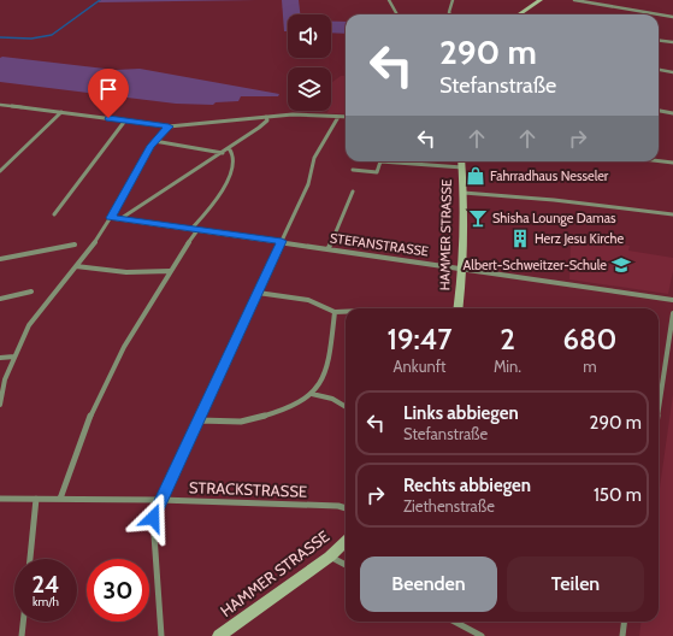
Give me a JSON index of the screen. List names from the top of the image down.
{
  "streets": {
    "main road": ["HAMMER STRASSE"],
    "street": ["STEFANSTRASSE", "STRACKSTRASSE"]
  },
  "crossings": [
    ["HAMMER STRASSE", "STEFANSTRASSE"]
  ],
  "places": {
    "shop": ["Fahrradhaus Nesseler"],
    "bar": ["Shisha Lounge Damas"],
    "building": ["Herz Jesu Kirche"],
    "school or university": ["Albert-Schweitzer-Schule"]
  },
  "page": {
    "turn": ["290 m", "Stefanstraße"],
    "eta": [
      "19:47",
      "Ankunft",
      "2",
      "Min.",
      "680",
      "m"
    ],
    "list": [
      {
        "name": "Links abbiegen",
        "note": "Stefanstraße",
        "value": "290 m"
      },
      {
        "name": "Rechts abbiegen",
        "note": "Ziethenstraße",
        "value": "150 m"
      }
    ],
    "buttons": ["Beenden", "Teilen"],
    "speed": "24 km/h",
    "limit": "30"
  }
}
